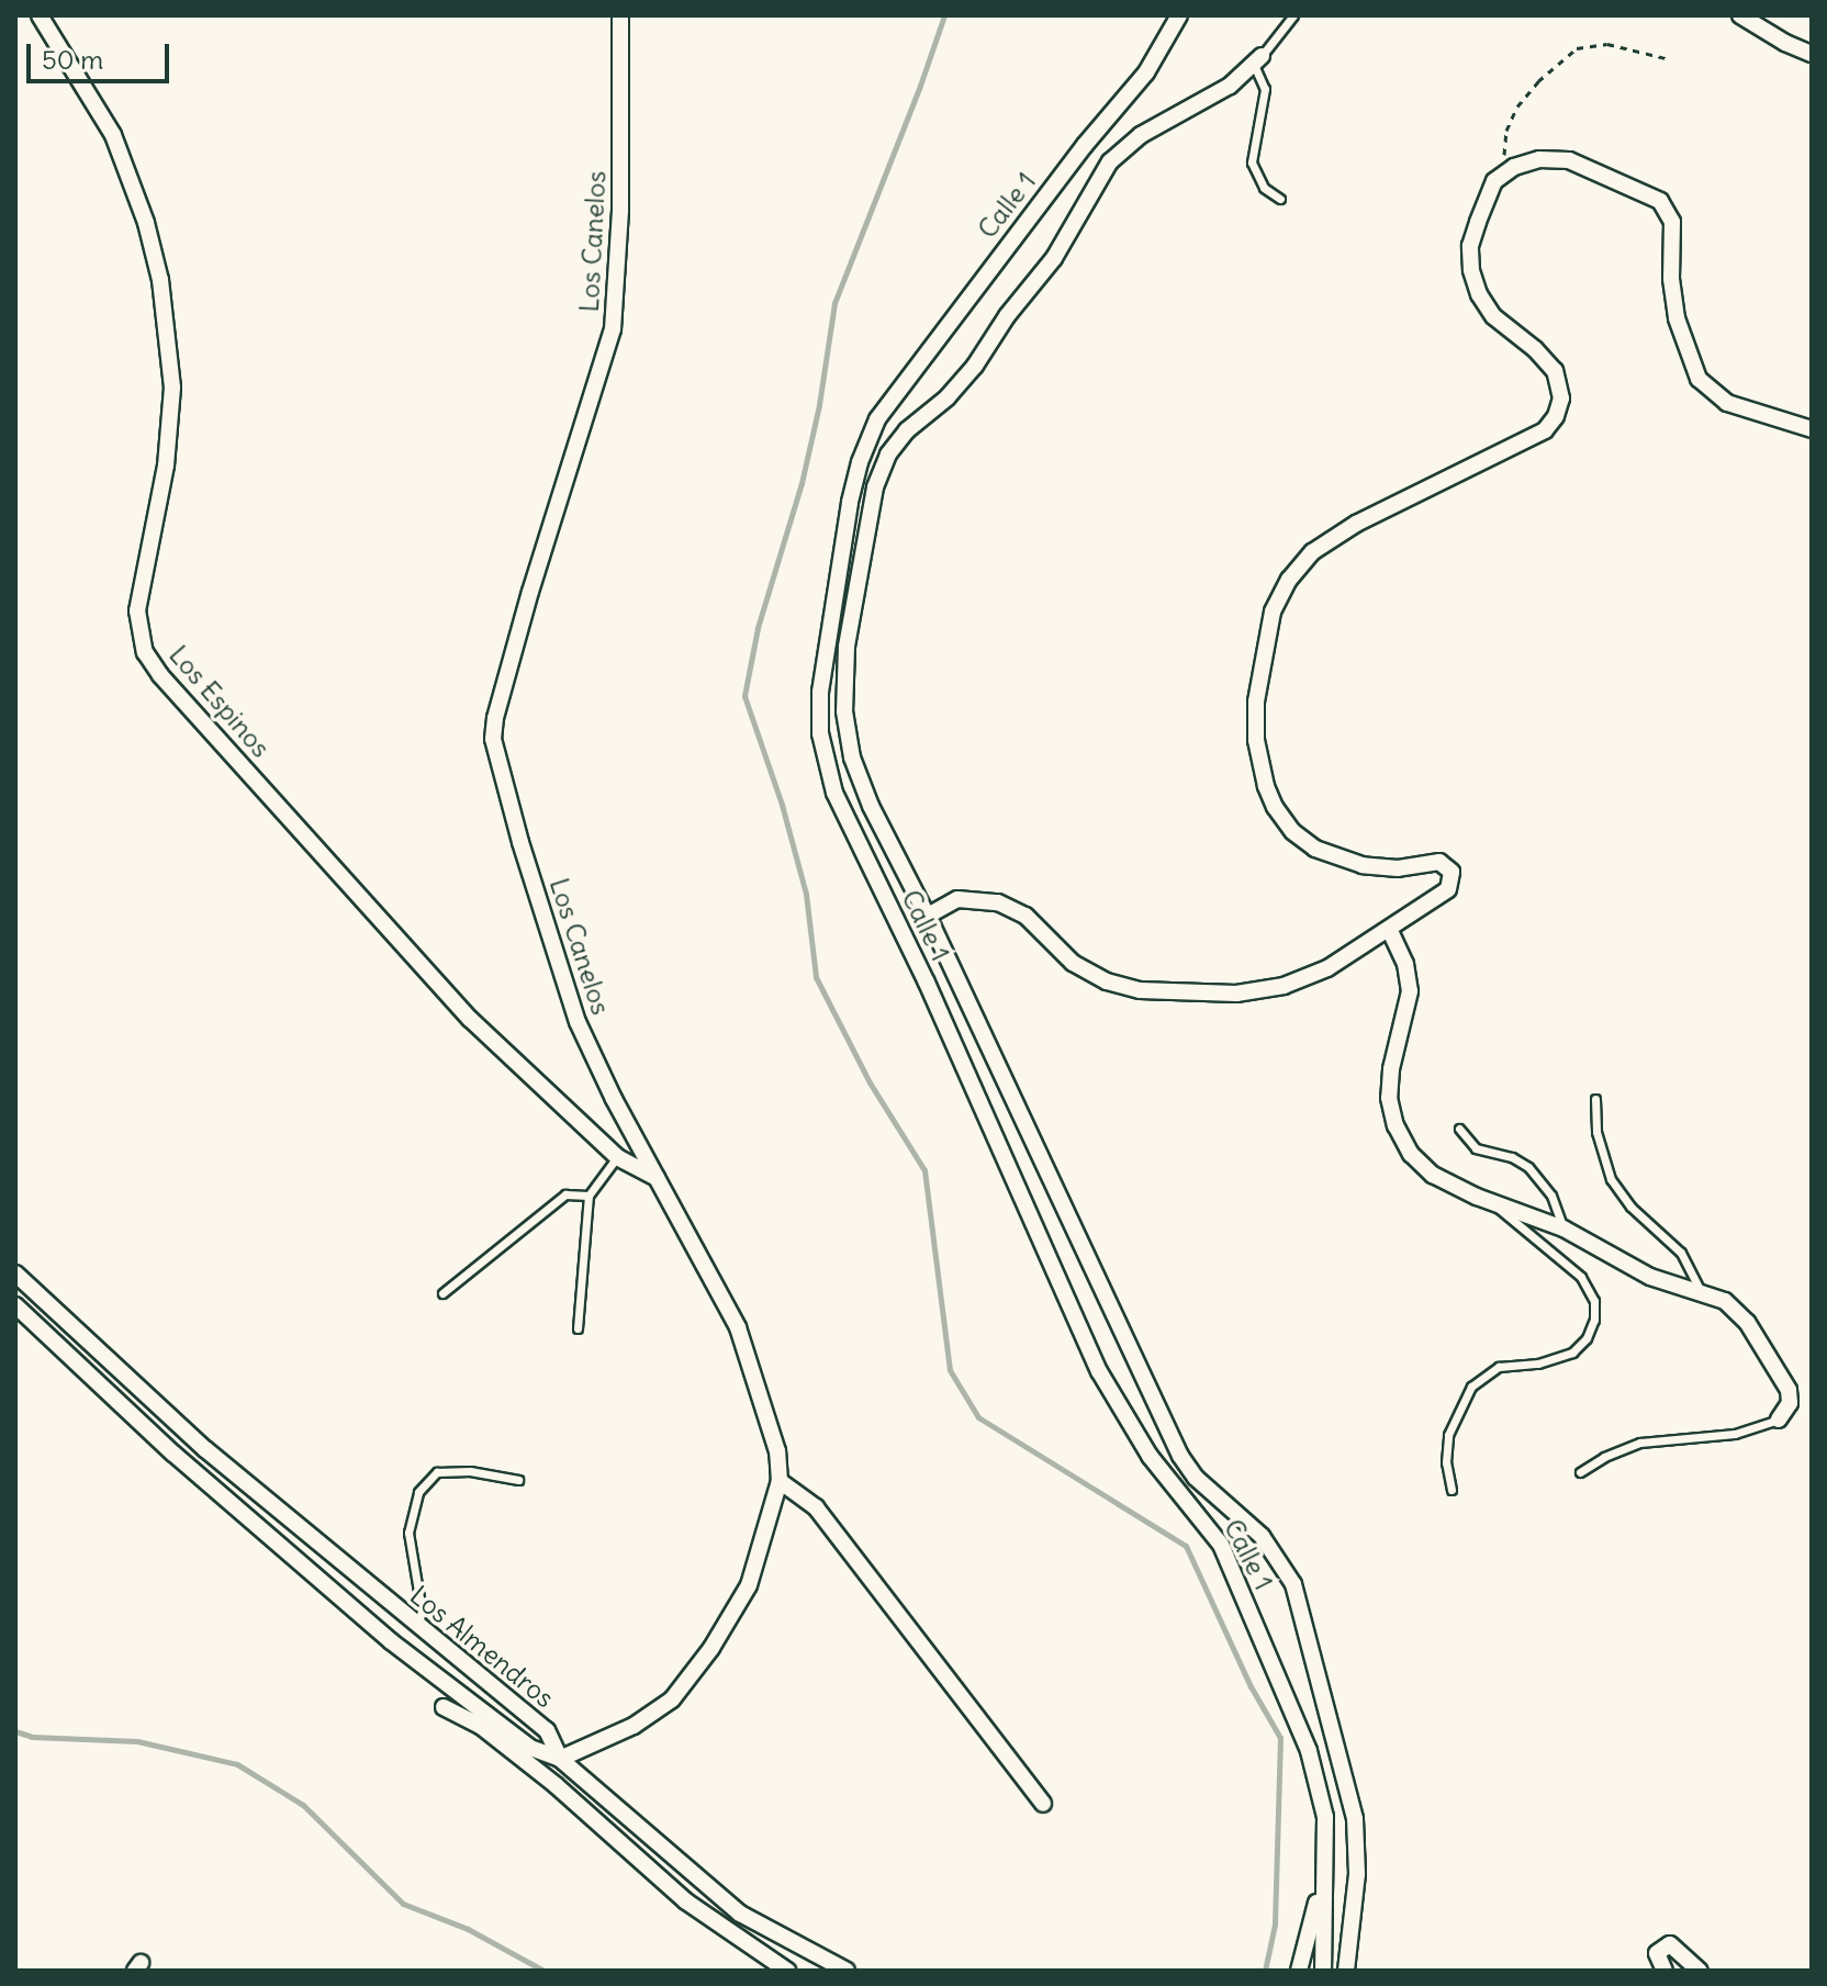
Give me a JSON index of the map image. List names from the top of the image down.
{
  "streets": {
    "street": [
      "Calle 1",
      "Los Canelos",
      "Los Espinos",
      "Los Almendros"
    ]
  },
  "crossings": [
    ["Los Canelos", "Los Espinos"],
    ["Los Canelos", "Los Almendros"]
  ],
  "scale_bar": "50 m"
}
